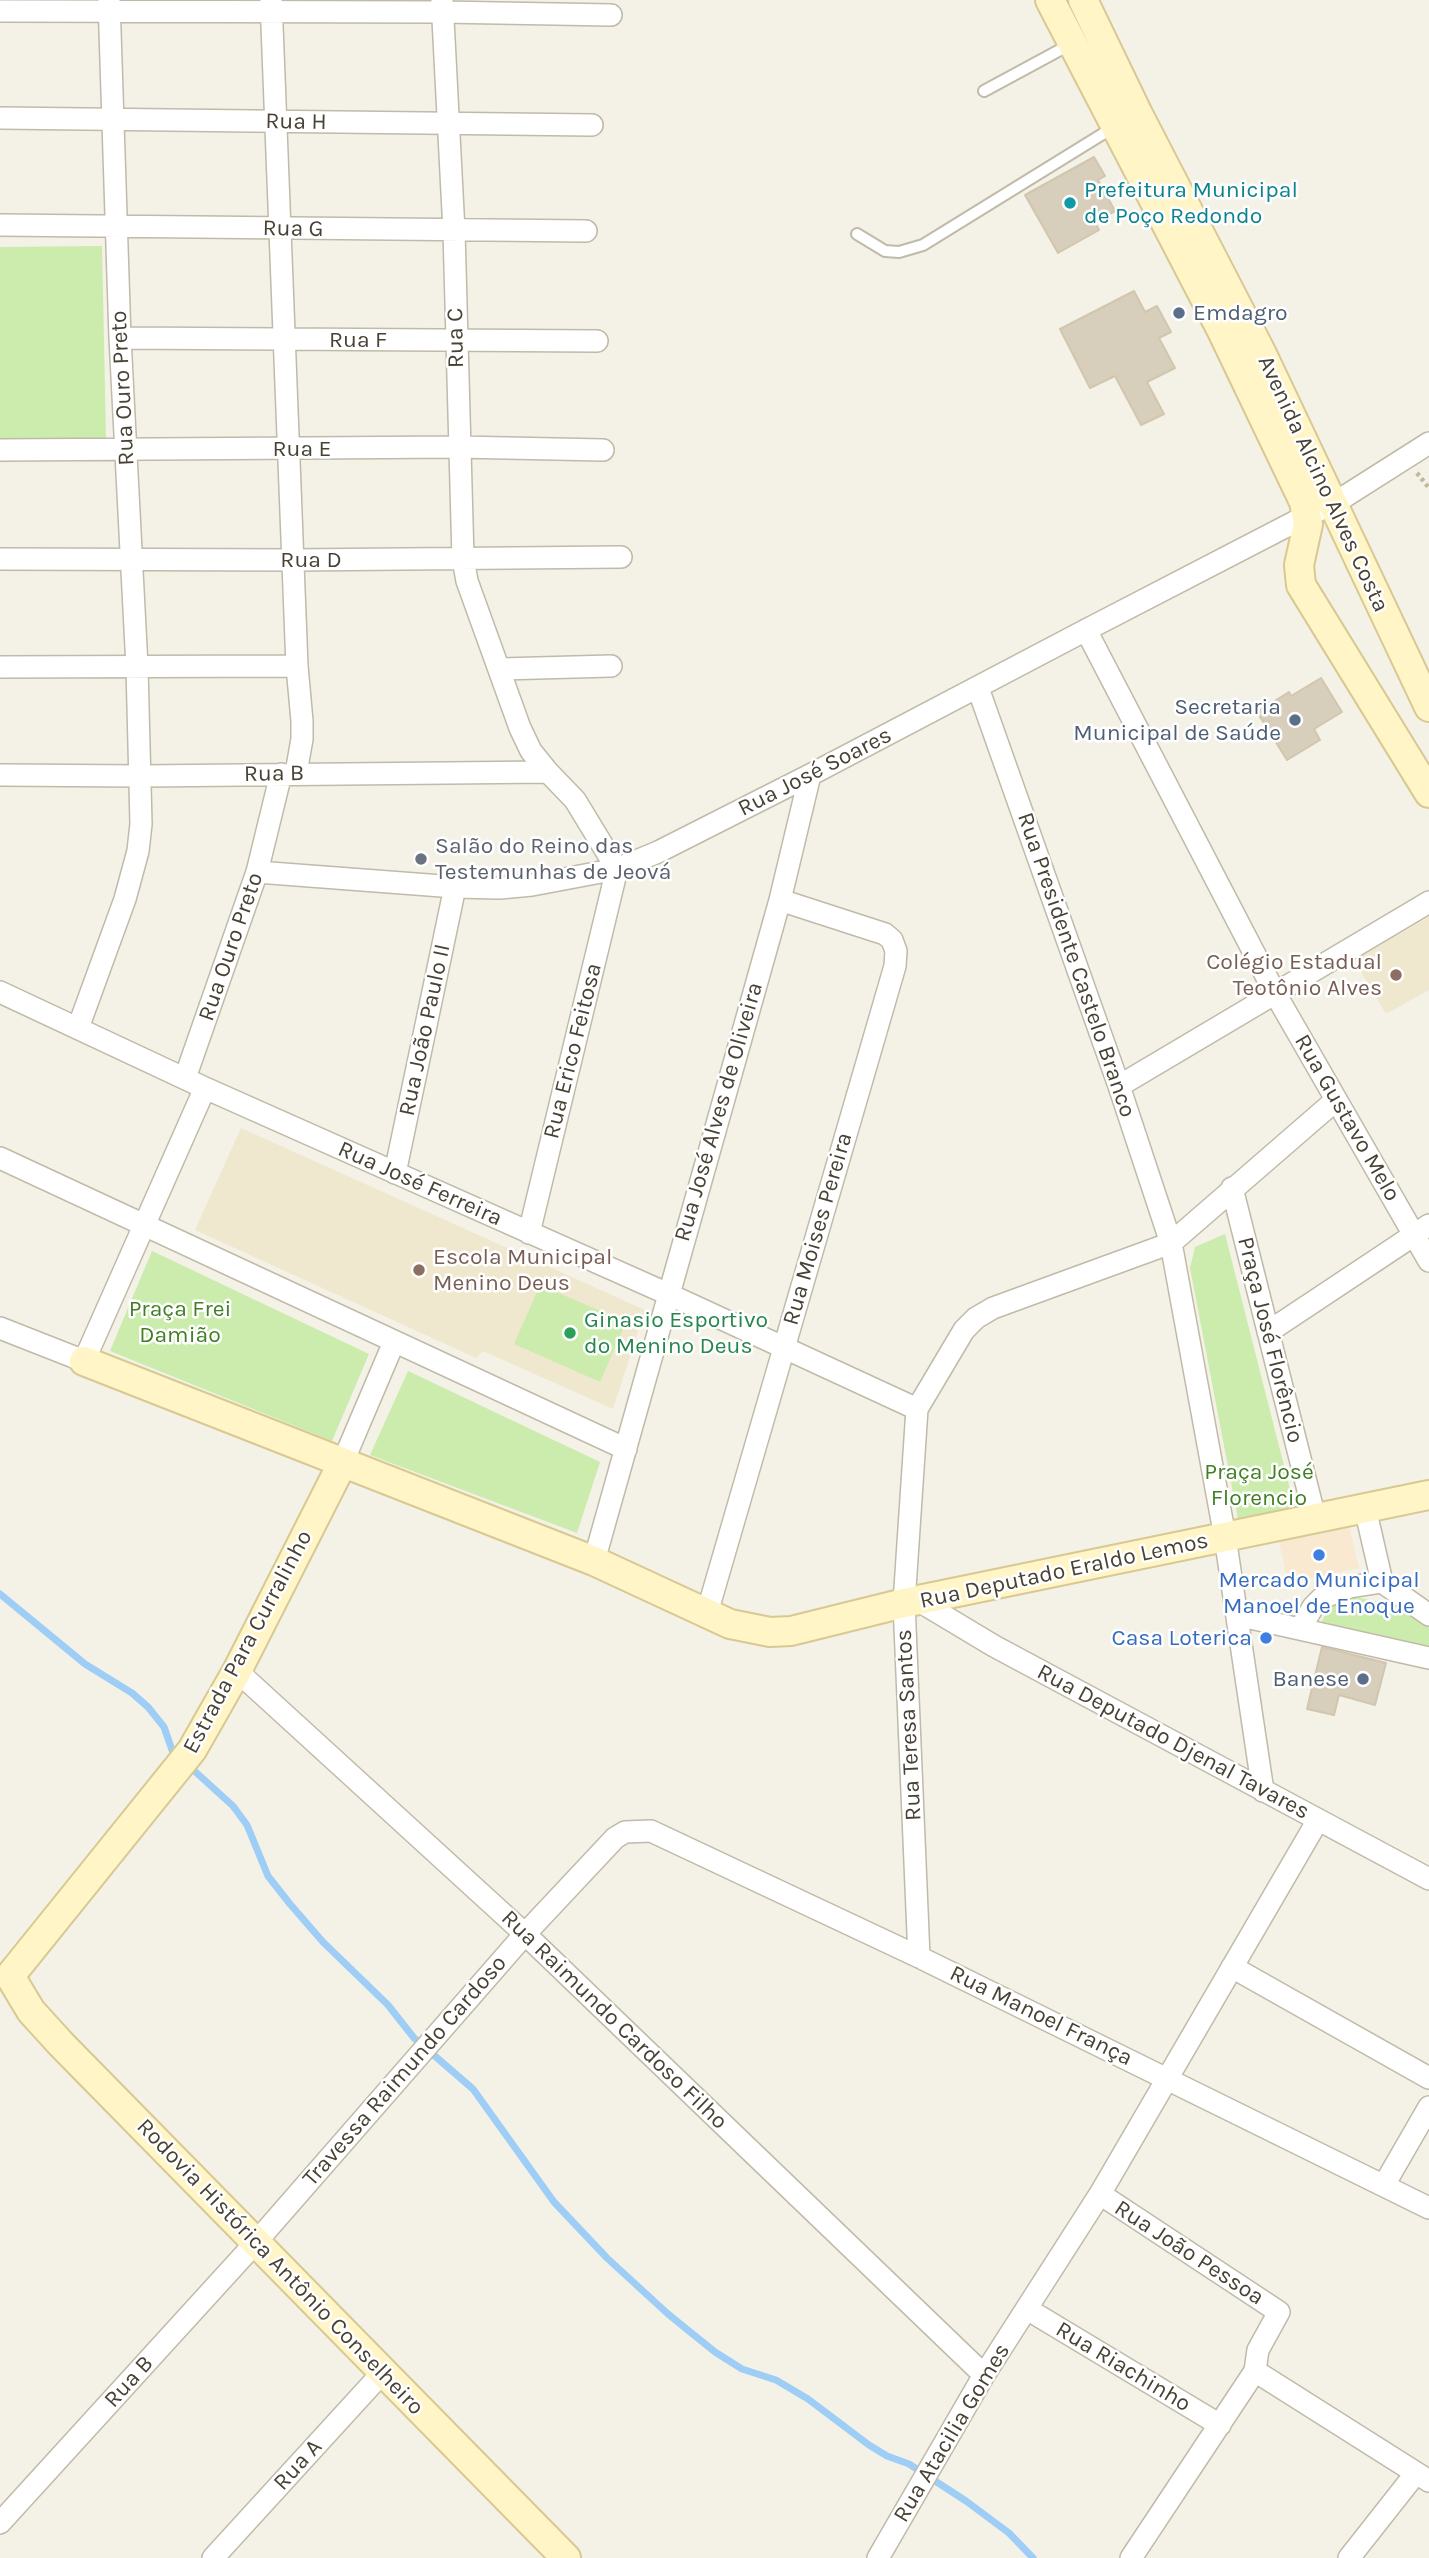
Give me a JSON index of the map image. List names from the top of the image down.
{
  "streets": {
    "street": [
      "Rua H",
      "Rua G",
      "Rua C",
      "Rua F",
      "Rua Ouro Preto",
      "Rua E",
      "Avenida Alcino Alves Costa",
      "Rua D",
      "Rua José Soares",
      "Rua B",
      "Rua Presidente Castelo Branco",
      "Rua João Paulo II",
      "Rua Erico Feitosa",
      "Rua José Alves de Oliveira",
      "Rua Gustavo Melo",
      "Rua José Ferreira",
      "Rua Moises Pereira",
      "Praça José Florêncio",
      "Rua Deputado Eraldo Lemos",
      "Estrada Para Curralinho",
      "Rua Teresa Santos",
      "Rua Deputado Djenal Tavares",
      "Rua Manoel França",
      "Rua Raimundo Cardoso Filho",
      "Travessa Raimundo Cardoso",
      "Rua João Pessoa",
      "Rodovia Histórica Antônio Conselheiro",
      "Rua Riachinho",
      "Rua Atacilia Gomes",
      "Rua A"
    ]
  },
  "crossings": [
    ["Rua H", "Rua C"],
    ["Rua H", "Rua Ouro Preto"],
    ["Rua G", "Rua C"],
    ["Rua G", "Rua Ouro Preto"],
    ["Rua C", "Rua F"],
    ["Rua C", "Rua E"],
    ["Rua C", "Rua D"],
    ["Rua C", "Rua José Soares"],
    ["Rua C", "Rua B"],
    ["Rua C", "Rua Erico Feitosa"],
    ["Rua F", "Rua Ouro Preto"],
    ["Rua Ouro Preto", "Rua E"],
    ["Rua Ouro Preto", "Rua D"],
    ["Rua Ouro Preto", "Rua José Soares"],
    ["Rua Ouro Preto", "Rua B"],
    ["Rua Ouro Preto", "Rua José Ferreira"],
    ["Avenida Alcino Alves Costa", "Rua José Soares"],
    ["Rua José Soares", "Rua Presidente Castelo Branco"],
    ["Rua José Soares", "Rua João Paulo II"],
    ["Rua José Soares", "Rua Erico Feitosa"],
    ["Rua José Soares", "Rua José Alves de Oliveira"],
    ["Rua José Soares", "Rua Gustavo Melo"],
    ["Rua B", "Travessa Raimundo Cardoso"],
    ["Rua B", "Rodovia Histórica Antônio Conselheiro"],
    ["Rua João Paulo II", "Rua José Ferreira"],
    ["Rua Erico Feitosa", "Rua José Ferreira"],
    ["Rua José Alves de Oliveira", "Rua José Ferreira"],
    ["Rua José Alves de Oliveira", "Rua Moises Pereira"],
    ["Rua José Ferreira", "Rua Moises Pereira"],
    ["Rua José Ferreira", "Rua Teresa Santos"],
    ["Rua Moises Pereira", "Rua Deputado Eraldo Lemos"],
    ["Rua Deputado Eraldo Lemos", "Rua Teresa Santos"],
    ["Rua Deputado Eraldo Lemos", "Rua Deputado Djenal Tavares"],
    ["Estrada Para Curralinho", "Rua Raimundo Cardoso Filho"],
    ["Estrada Para Curralinho", "Rodovia Histórica Antônio Conselheiro"],
    ["Rua Teresa Santos", "Rua Deputado Djenal Tavares"],
    ["Rua Teresa Santos", "Rua Manoel França"],
    ["Rua Deputado Djenal Tavares", "Rua Atacilia Gomes"],
    ["Rua Manoel França", "Travessa Raimundo Cardoso"],
    ["Rua Manoel França", "Rua Atacilia Gomes"],
    ["Rua Raimundo Cardoso Filho", "Travessa Raimundo Cardoso"],
    ["Rua Raimundo Cardoso Filho", "Rua Atacilia Gomes"],
    ["Travessa Raimundo Cardoso", "Rodovia Histórica Antônio Conselheiro"],
    ["Rua João Pessoa", "Rua Atacilia Gomes"],
    ["Rodovia Histórica Antônio Conselheiro", "Rua A"],
    ["Rua Riachinho", "Rua Atacilia Gomes"]
  ],
  "parks": ["Praça Frei Damião", "Praça José Florencio"],
  "places": [
    "Prefeitura Municipal de Poço Redondo",
    "Emdagro",
    "Secretaria Municipal de Saúde",
    "Salão do Reino das Testemunhas de Jeová",
    "Colégio Estadual Teotônio Alves",
    "Escola Municipal Menino Deus",
    "Ginasio Esportivo do Menino Deus",
    "Mercado Municipal Manoel de Enoque",
    "Casa Loterica",
    "Banese"
  ]
}
